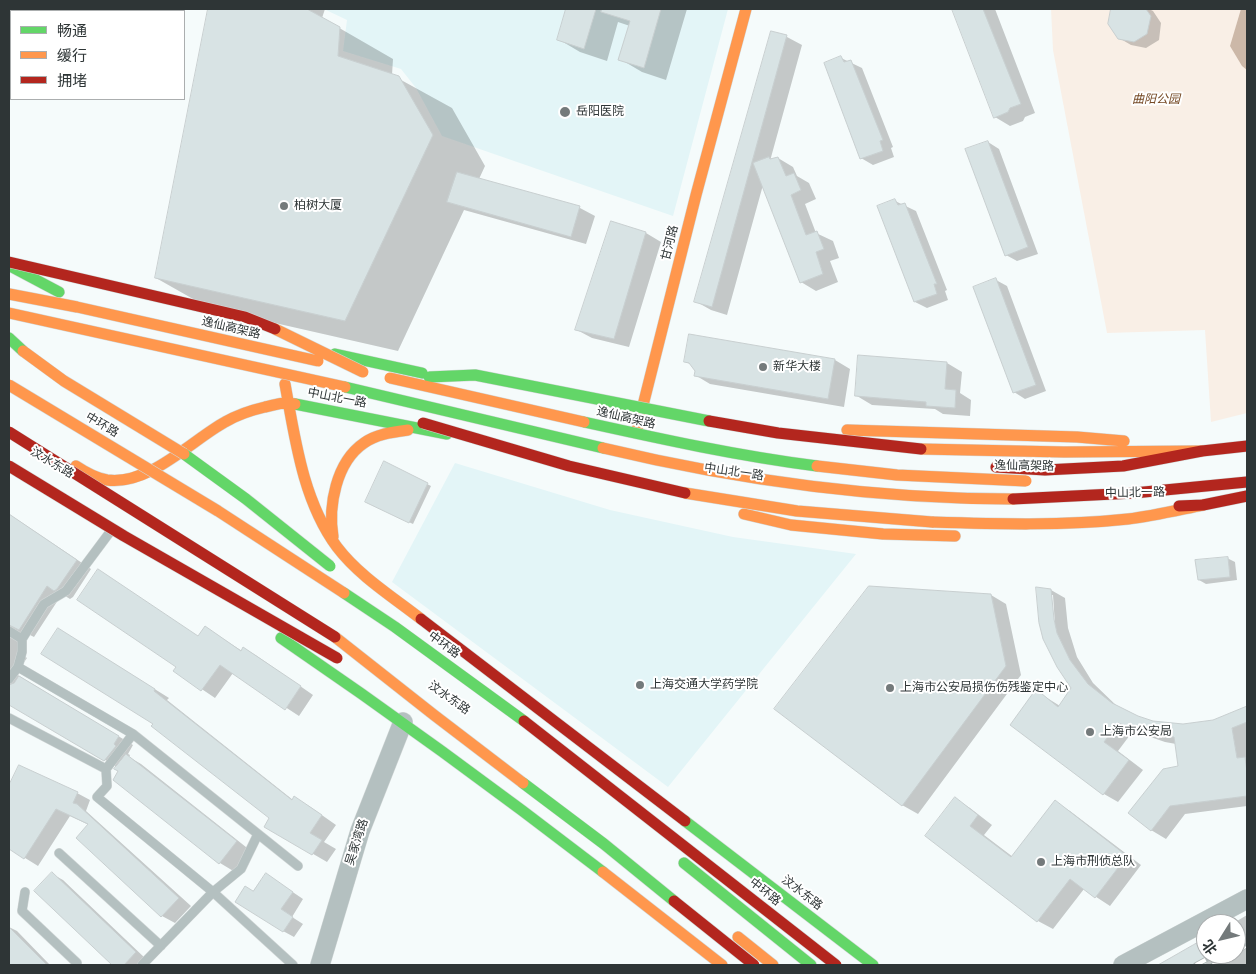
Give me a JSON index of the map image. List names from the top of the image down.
{
  "streets": {
    "main road": [
      "甘河路",
      "逸仙高架路",
      "中山北一路",
      "中环路",
      "汶水东路"
    ],
    "street": ["吴家湾路"]
  },
  "crossings": [
    ["甘河路", "中山北一路"],
    ["中山北一路", "汶水东路"],
    ["汶水东路", "吴家湾路"]
  ],
  "parks": ["曲阳公园"],
  "places": [
    "岳阳医院",
    "柏树大厦",
    "新华大楼",
    "上海交通大学药学院",
    "上海市公安局损伤伤残鉴定中心",
    "上海市公安局",
    "上海市刑侦总队"
  ],
  "legend": ["畅通", "缓行", "拥堵"],
  "north": "bottom left"
}
